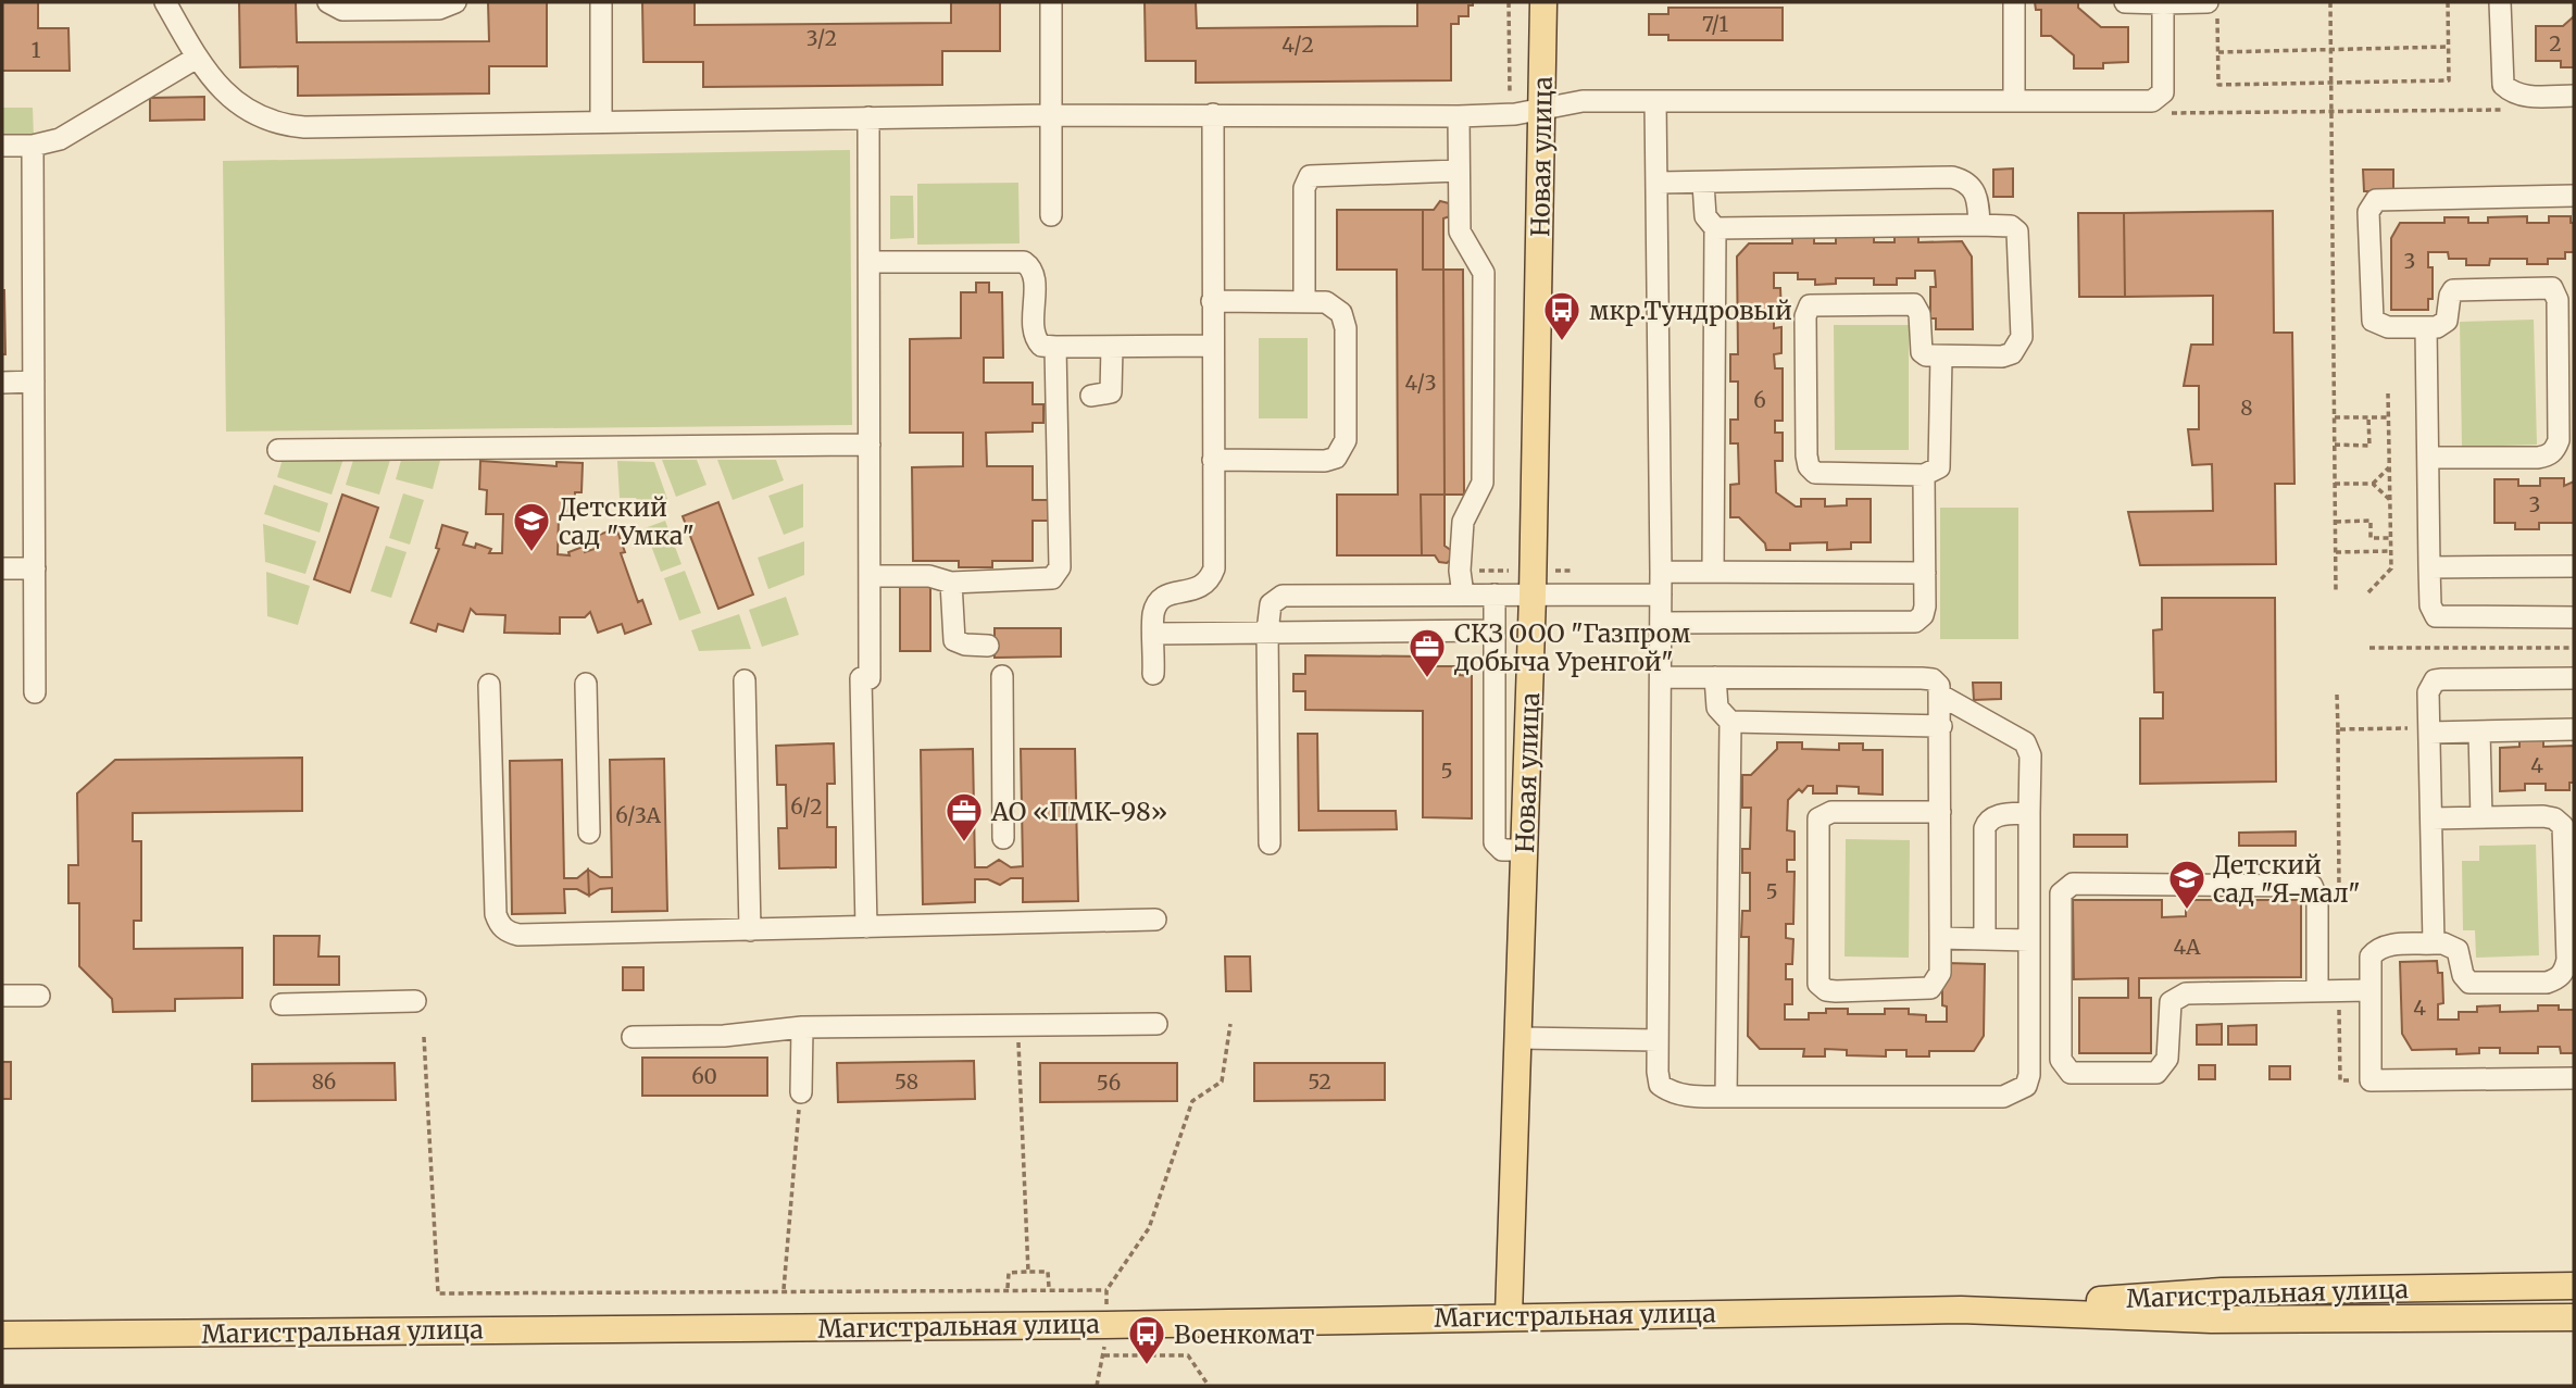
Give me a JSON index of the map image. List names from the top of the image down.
{
  "streets": {
    "main road": ["Новая улица", "Магистральная улица"]
  },
  "crossings": [
    ["Новая улица", "Магистральная улица"]
  ],
  "places": {
    "bus stop": ["мкр.Тундровый", "Военкомат"],
    "school or university": ["Детский сад \"Умка\"", "Детский сад \"Я-мал\""],
    "office": ["СКЗ ООО \"Газпром добыча Уренгой\"", "АО «ПМК-98»"]
  },
  "house_numbers": [
    "7/1",
    "3/2",
    "2",
    "4/2",
    "1",
    "3",
    "4/3",
    "6",
    "8",
    "3",
    "4",
    "5",
    "6/2",
    "6/3А",
    "5",
    "4А",
    "4",
    "60",
    "86",
    "58",
    "52",
    "56"
  ]
}
